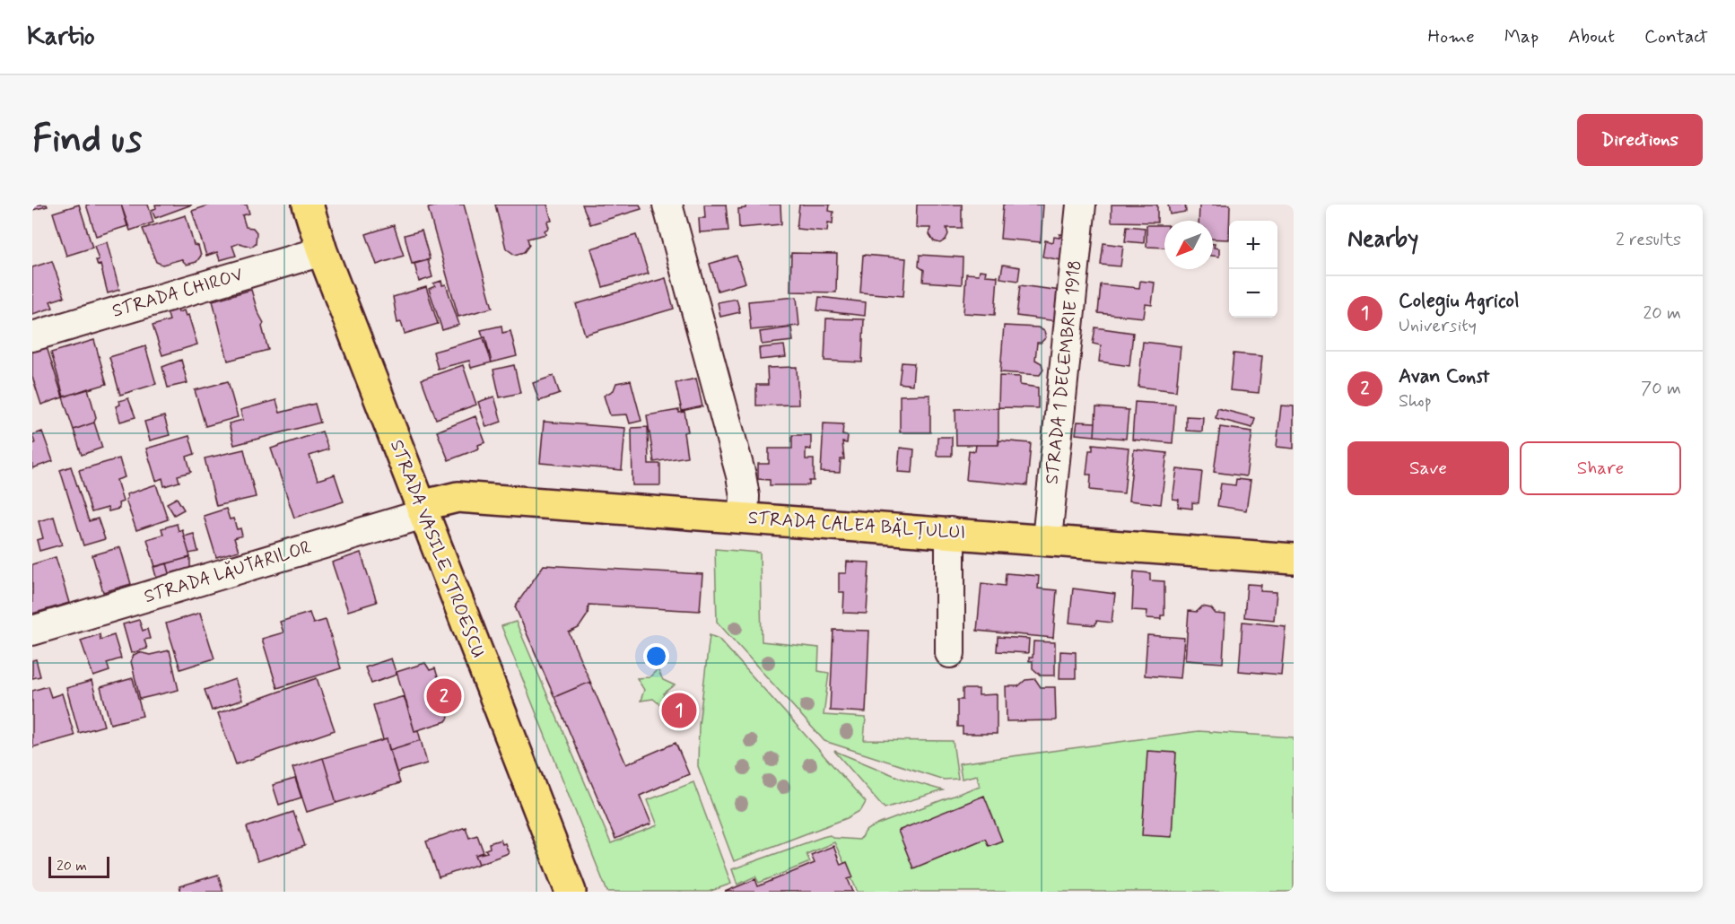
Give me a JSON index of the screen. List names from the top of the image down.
{
  "streets": {
    "main road": ["STRADA CALEA BĂLȚULUI", "STRADA VASILE STROESCU"],
    "street": ["STRADA CHIROV", "STRADA 1 DECEMBRIE 1918", "STRADA LĂUTARILOR"]
  },
  "crossings": [
    ["STRADA CHIROV", "STRADA VASILE STROESCU"],
    ["STRADA 1 DECEMBRIE 1918", "STRADA CALEA BĂLȚULUI"],
    ["STRADA CALEA BĂLȚULUI", "STRADA VASILE STROESCU"],
    ["STRADA CALEA BĂLȚULUI", "STRADA LĂUTARILOR"],
    ["STRADA VASILE STROESCU", "STRADA LĂUTARILOR"]
  ],
  "scale_bar": "20 m",
  "north": "bottom left",
  "page": {
    "header": "Kartio",
    "nav": [
      "Home",
      "Map",
      "About",
      "Contact"
    ],
    "buttons": [
      "Directions",
      ["Save", "Share"]
    ],
    "title": "Find us",
    "heading": ["Nearby", "2 results"],
    "map_buttons": ["+", "−"],
    "list": [
      {
        "mark": "1",
        "name": "Colegiu Agricol",
        "note": "University",
        "value": "20 m"
      },
      {
        "mark": "2",
        "name": "Avan Const",
        "note": "Shop",
        "value": "70 m"
      }
    ],
    "pins": ["2", "1"],
    "scale": "20 m"
  }
}
